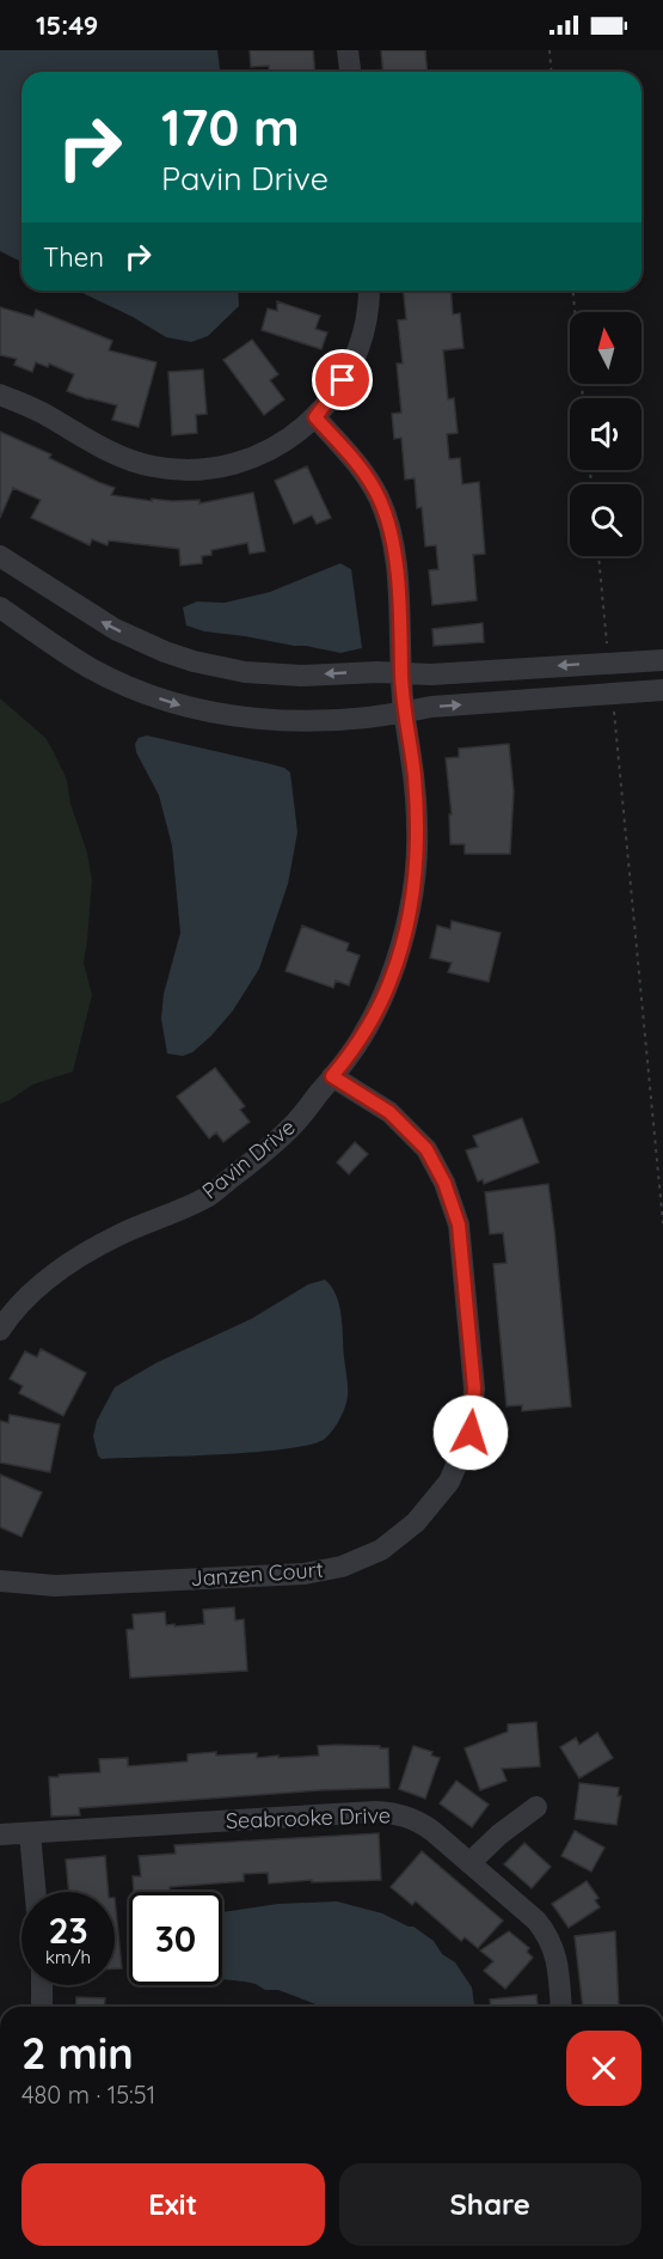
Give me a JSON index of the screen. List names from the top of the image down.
{
  "streets": {
    "street": ["Pavin Drive", "Janzen Court", "Seabrooke Drive"]
  },
  "crossings": [
    ["Pavin Drive", "Janzen Court"]
  ],
  "north": "top",
  "page": {
    "status": "15:49",
    "turn": ["170 m", "Pavin Drive"],
    "then": "Then",
    "speed": "23 km/h",
    "limit": "30",
    "heading": ["2 min", "480 m · 15:51"],
    "buttons": ["Exit", "Share"]
  }
}
